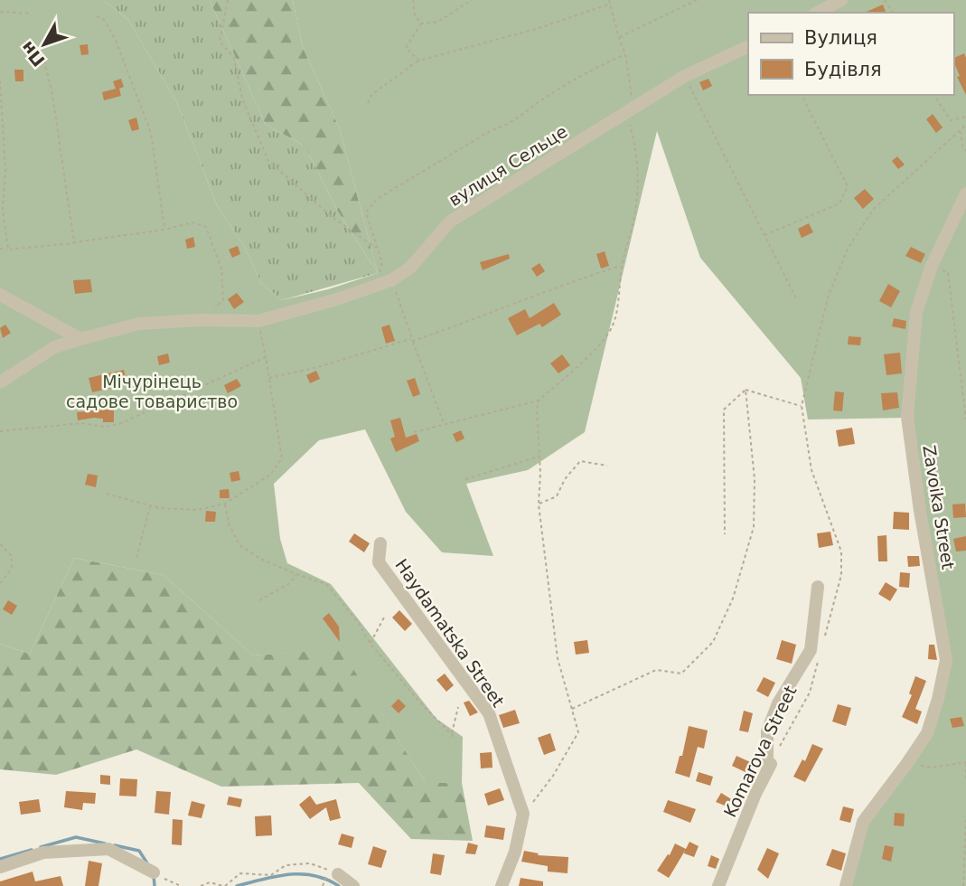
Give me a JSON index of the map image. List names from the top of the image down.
{
  "streets": {
    "street": [
      "вулиця Сельце",
      "Zavoika Street",
      "Haydamatska Street",
      "Komarova Street"
    ]
  },
  "parks": ["Мічурінець садове товариство"],
  "legend": ["Вулиця", "Будівля"],
  "north": "bottom left"
}
